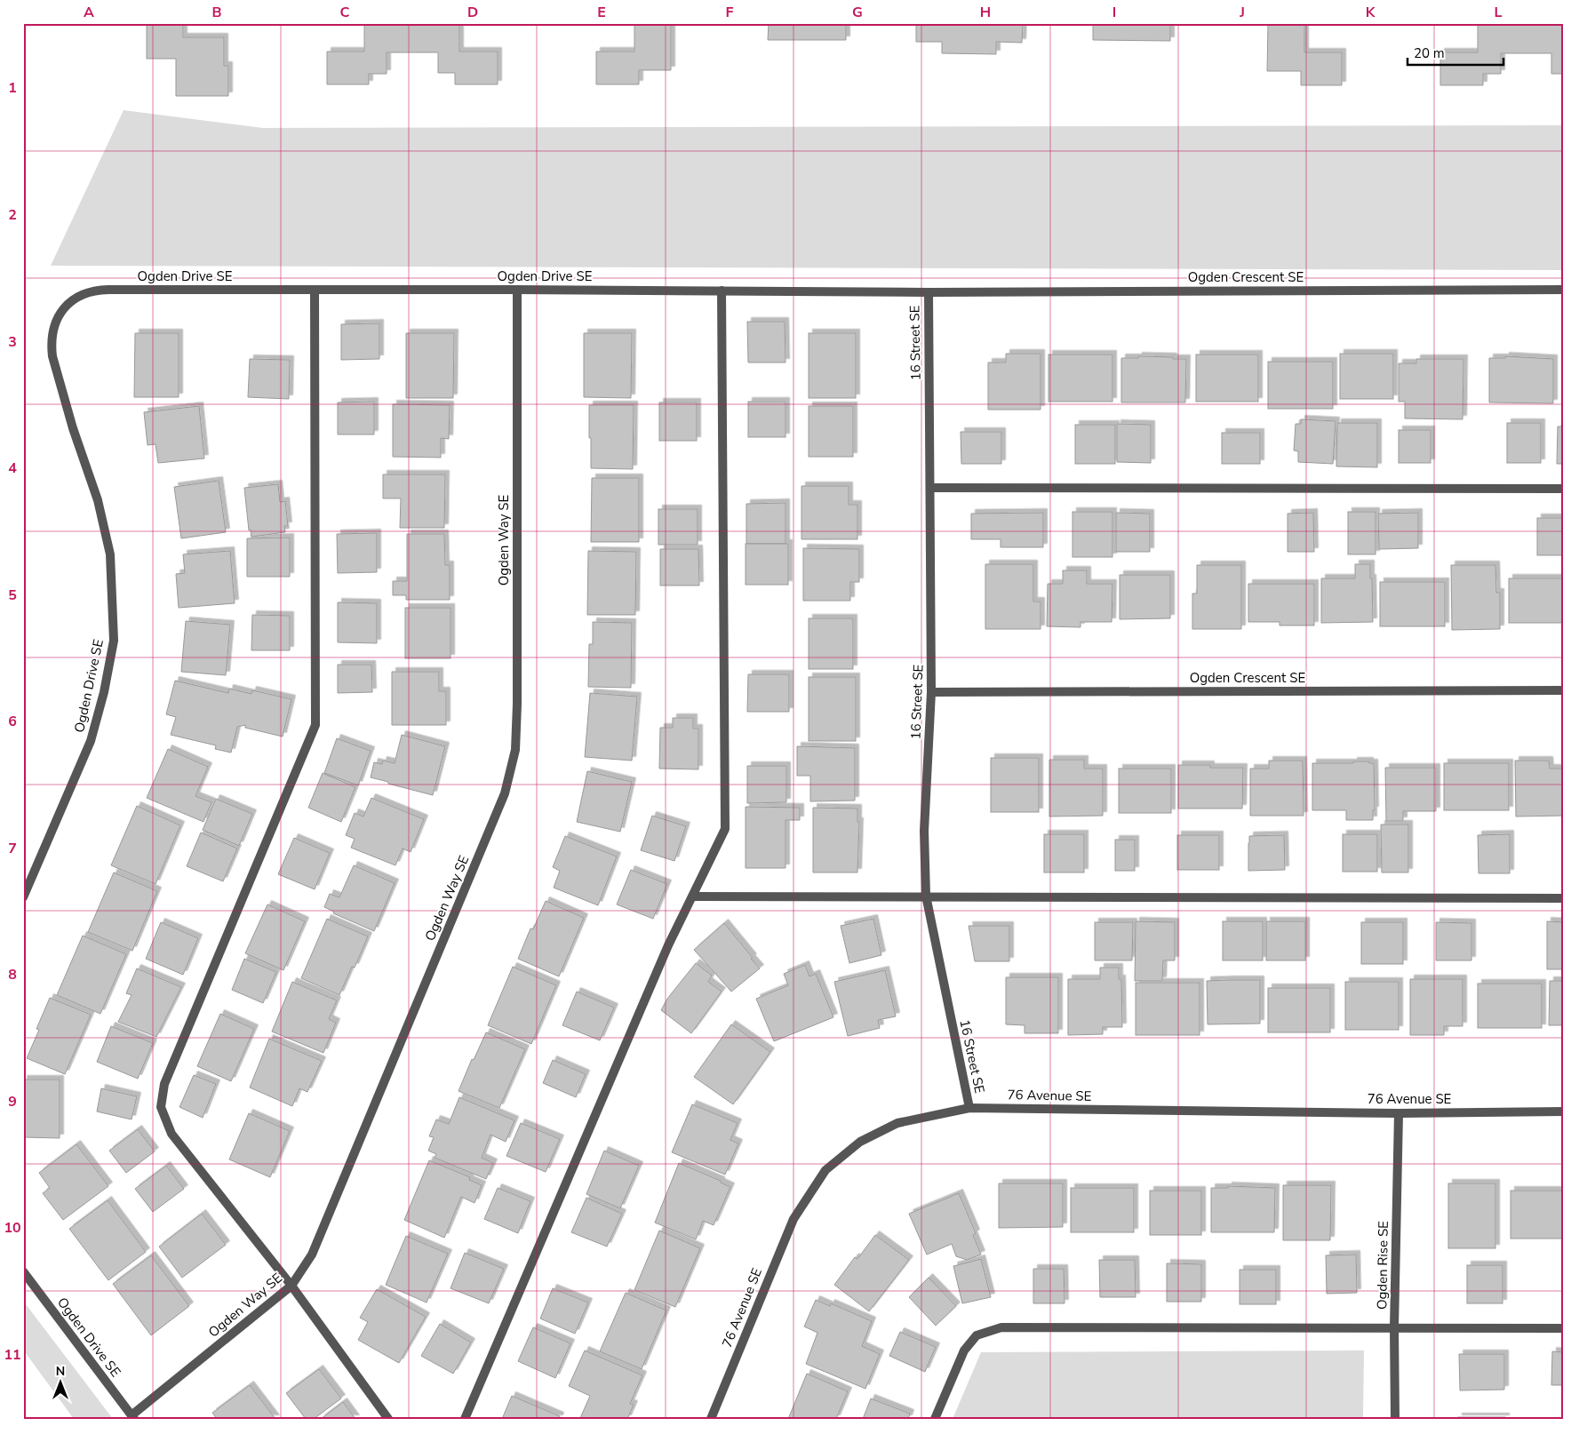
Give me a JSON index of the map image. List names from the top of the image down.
{
  "streets": {
    "street": [
      "Ogden Drive SE",
      "Ogden Crescent SE",
      "16 Street SE",
      "Ogden Way SE",
      "76 Avenue SE",
      "Ogden Rise SE"
    ]
  },
  "crossings": [
    ["Ogden Drive SE", "Ogden Crescent SE"],
    ["Ogden Drive SE", "16 Street SE"],
    ["Ogden Drive SE", "Ogden Way SE"],
    ["Ogden Crescent SE", "16 Street SE"],
    ["16 Street SE", "76 Avenue SE"],
    ["76 Avenue SE", "Ogden Rise SE"]
  ],
  "scale_bar": "20 m",
  "north": "top",
  "grid": {
    "columns": [
      "A",
      "B",
      "C",
      "D",
      "E",
      "F",
      "G",
      "H",
      "I",
      "J",
      "K",
      "L"
    ],
    "rows": [
      "1",
      "2",
      "3",
      "4",
      "5",
      "6",
      "7",
      "8",
      "9",
      "10",
      "11"
    ]
  }
}
